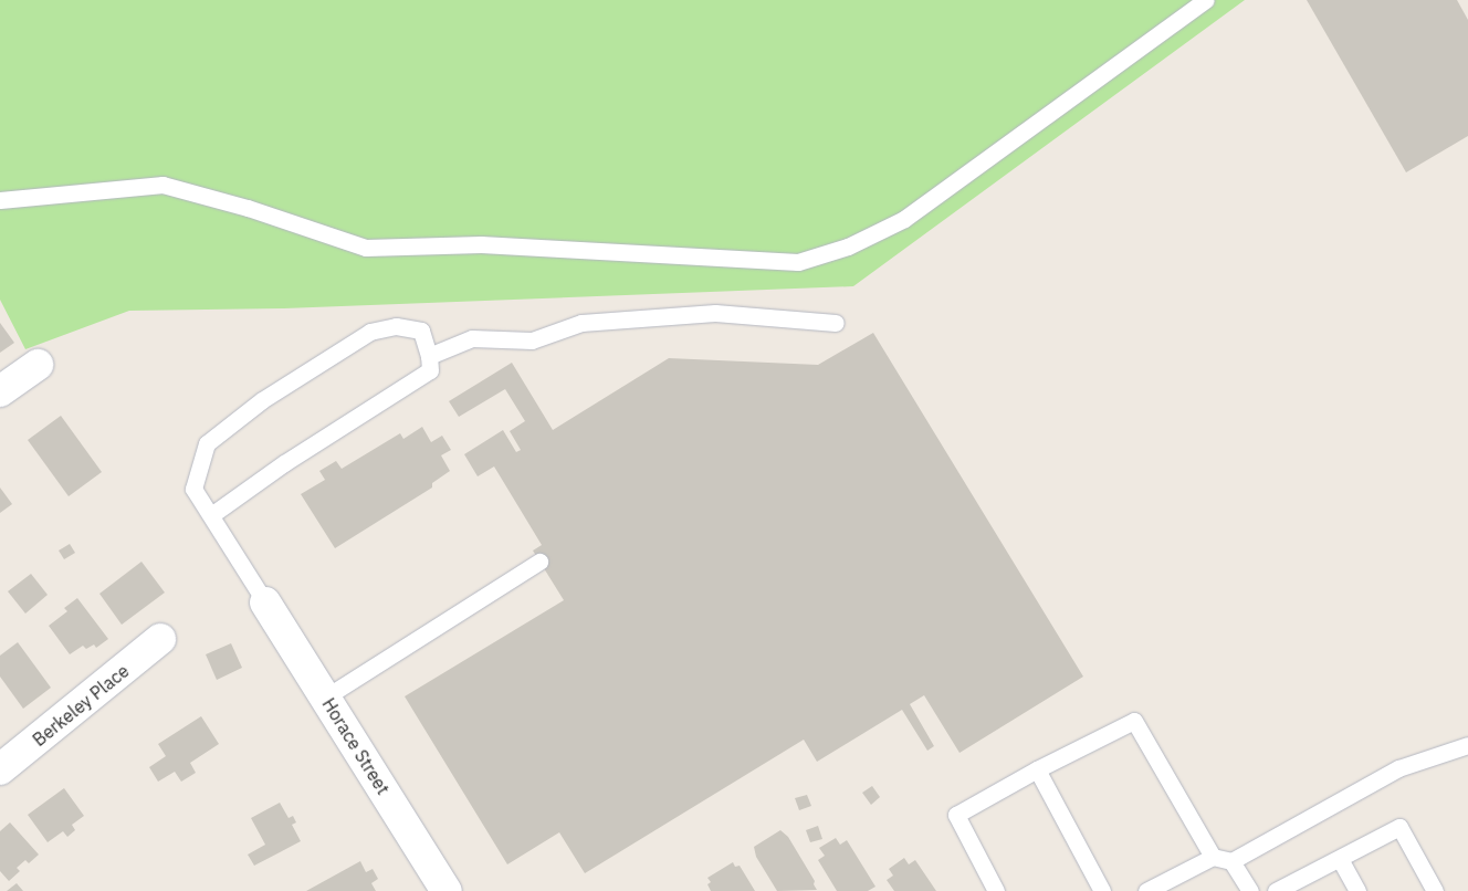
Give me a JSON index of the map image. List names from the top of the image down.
{
  "streets": {
    "street": ["Berkeley Place", "Horace Street"]
  }
}
